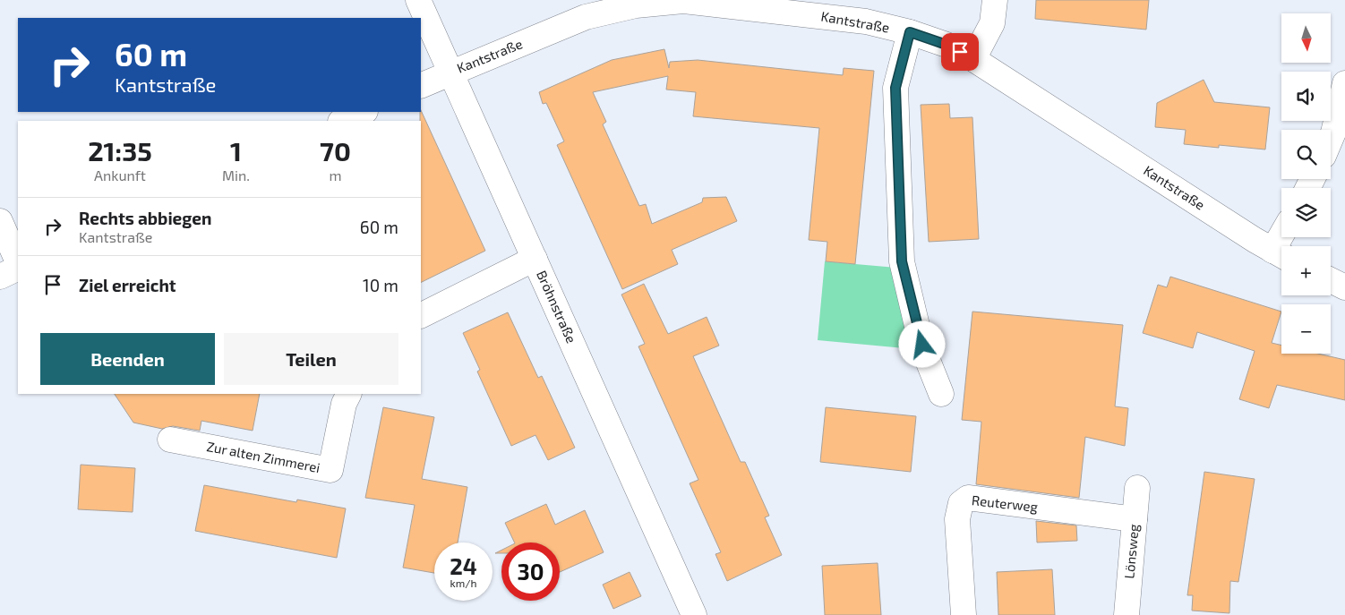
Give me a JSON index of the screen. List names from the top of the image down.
{
  "streets": {
    "street": [
      "Kantstraße",
      "Bröhnstraße",
      "Zur alten Zimmerei",
      "Reuterweg",
      "Lönsweg"
    ]
  },
  "crossings": [
    ["Kantstraße", "Bröhnstraße"],
    ["Reuterweg", "Lönsweg"]
  ],
  "north": "bottom",
  "page": {
    "map_buttons": ["+", "−"],
    "turn": ["60 m", "Kantstraße"],
    "eta": [
      "21:35",
      "Ankunft",
      "1",
      "Min.",
      "70",
      "m"
    ],
    "list": [
      {
        "name": "Rechts abbiegen",
        "note": "Kantstraße",
        "value": "60 m"
      },
      {
        "name": "Ziel erreicht",
        "value": "10 m"
      }
    ],
    "buttons": ["Beenden", "Teilen"],
    "speed": "24 km/h",
    "limit": "30"
  }
}
